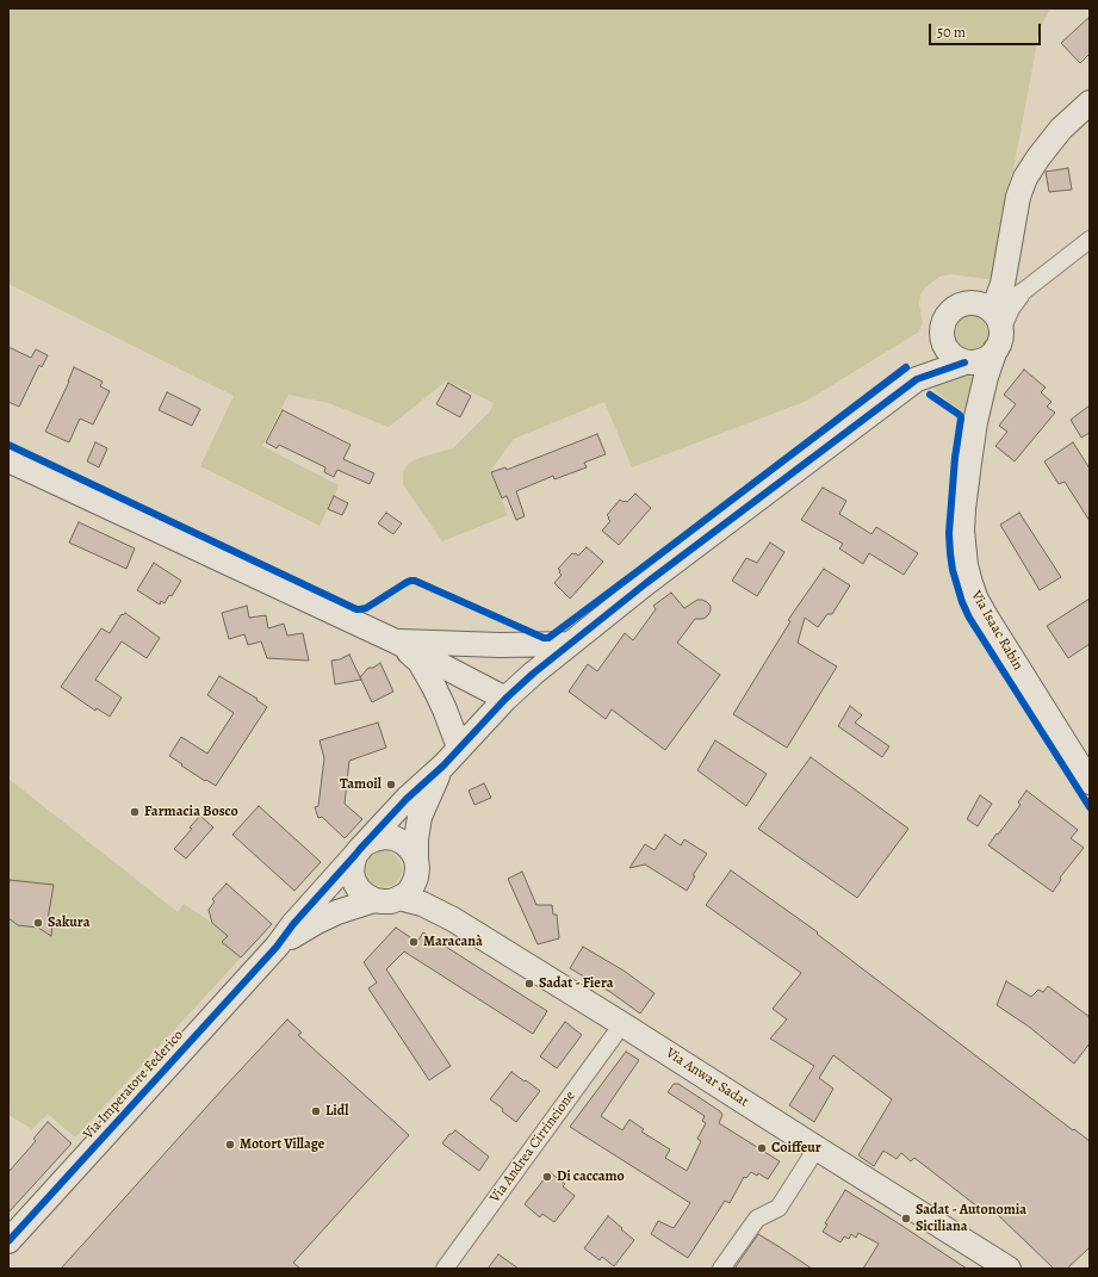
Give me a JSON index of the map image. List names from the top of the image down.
{
  "streets": {
    "street": [
      "Via Isaac Rabin",
      "Via Anwar Sadat",
      "Via Imperatore Federico",
      "Via Andrea Cirrincione"
    ]
  },
  "crossings": [
    ["Via Anwar Sadat", "Via Andrea Cirrincione"]
  ],
  "places": [
    "Tamoil",
    "Farmacia Bosco",
    "Sakura",
    "Maracanà",
    "Sadat - Fiera",
    "Lidl",
    "Motort Village",
    "Coiffeur",
    "Di caccamo",
    "Sadat - Autonomia Siciliana"
  ],
  "scale_bar": "50 m"
}
